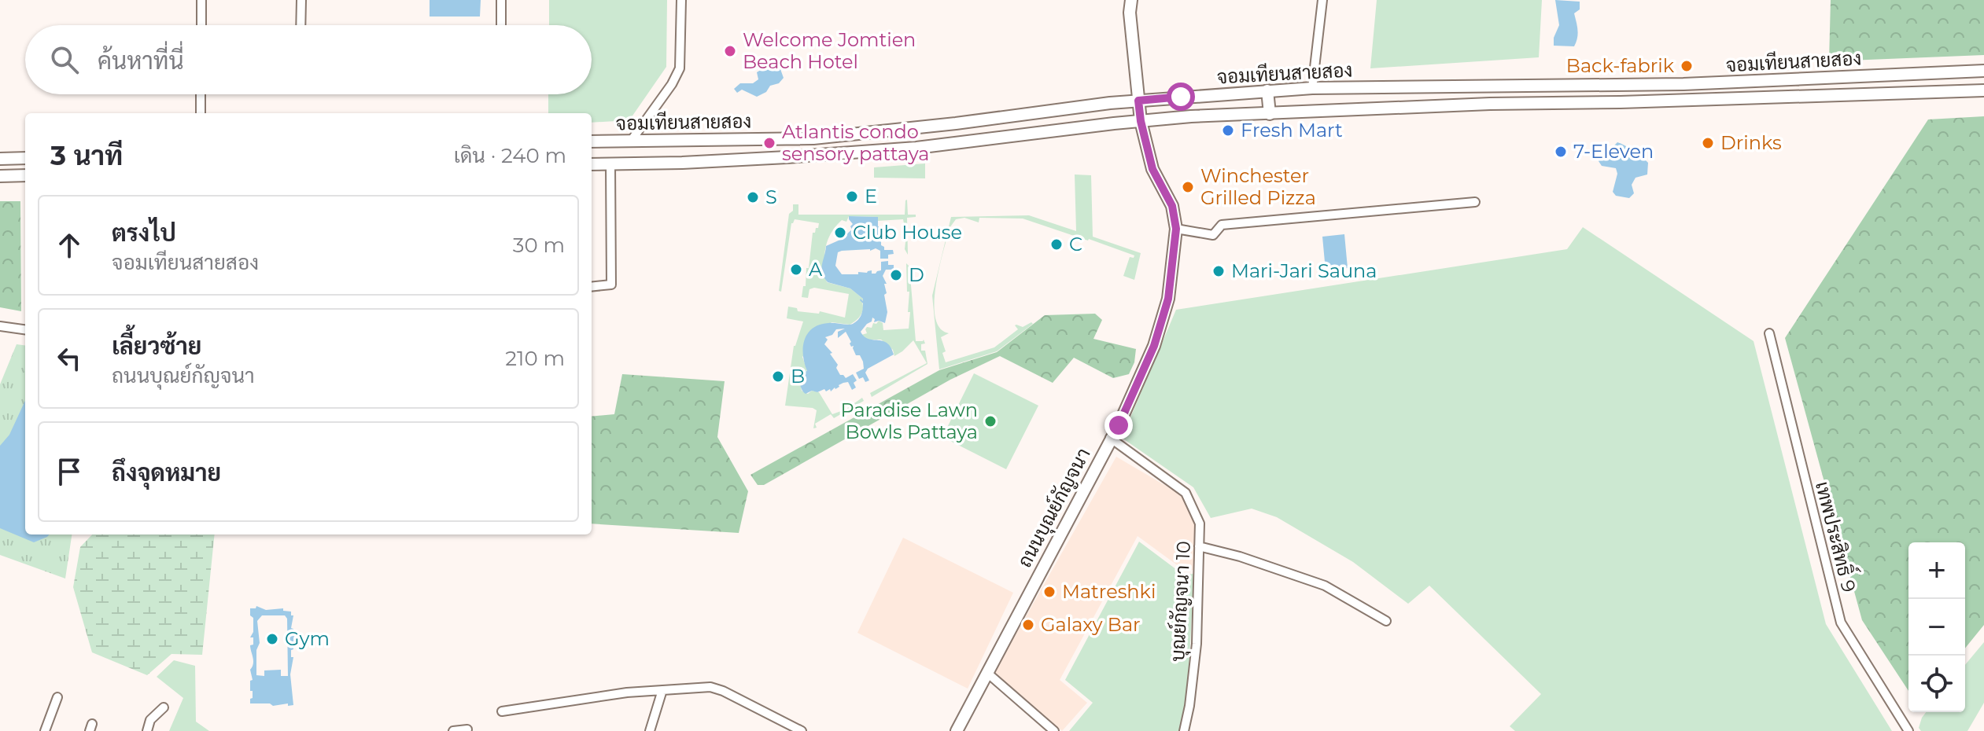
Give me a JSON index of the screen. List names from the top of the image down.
{
  "streets": {
    "main road": ["จอมเทียนสายสอง", "ถนนบุณย์กัญจนา"],
    "street": ["เทพประสิทธิ์ 9", "บุณย์กัญจนา 10"]
  },
  "crossings": [
    ["จอมเทียนสายสอง", "ถนนบุณย์กัญจนา"],
    ["ถนนบุณย์กัญจนา", "บุณย์กัญจนา 10"]
  ],
  "places": [
    "Welcome Jomtien Beach Hotel",
    "Back-fabrik",
    "Fresh Mart",
    "Atlantis condo sensory pattaya",
    "Drinks",
    "7-Eleven",
    "Winchester Grilled Pizza",
    "E",
    "S",
    "Club House",
    "C",
    "A",
    "Mari-Jari Sauna",
    "D",
    "B",
    "Paradise Lawn Bowls Pattaya",
    "Matreshki",
    "Galaxy Bar",
    "Gym"
  ],
  "page": {
    "search": "ค้นหาที่นี่",
    "heading": ["3 นาที", "เดิน · 240 m"],
    "list": [
      ["ตรงไป", "จอมเทียนสายสอง", "30 m"],
      ["เลี้ยวซ้าย", "ถนนบุณย์กัญจนา", "210 m"],
      "ถึงจุดหมาย"
    ],
    "map_buttons": ["+", "−"]
  }
}
